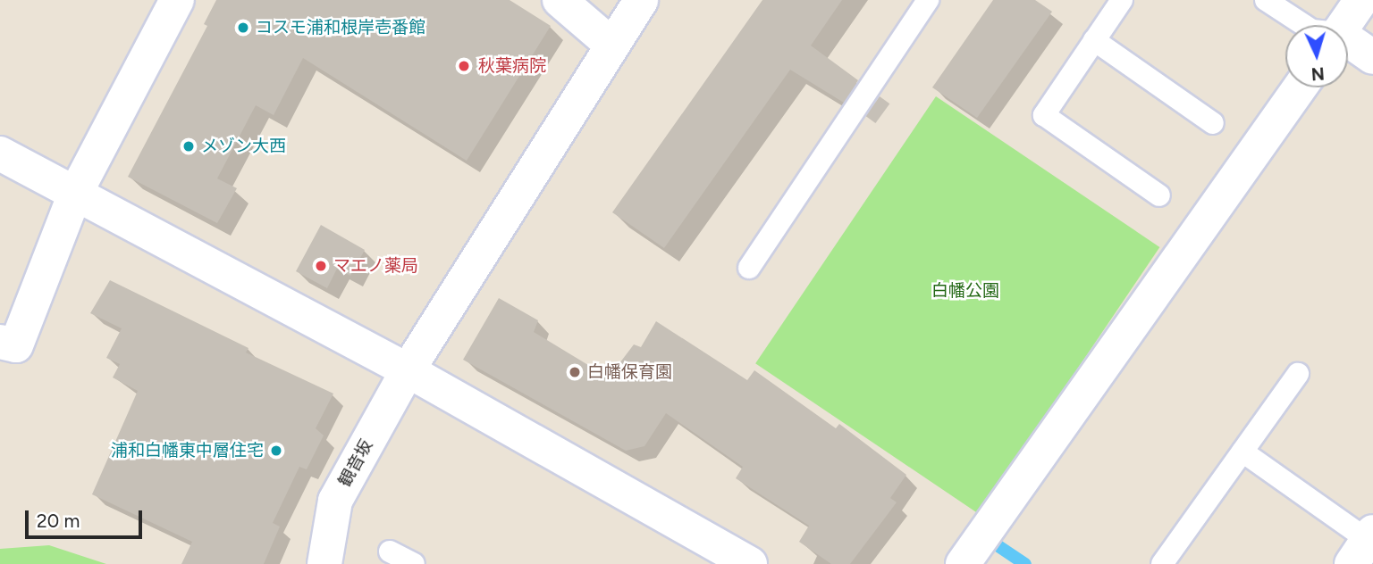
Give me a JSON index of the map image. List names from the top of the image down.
{
  "streets": {
    "street": ["観音坂"]
  },
  "parks": ["白幡公園"],
  "places": [
    "コスモ浦和根岸壱番館",
    "秋葉病院",
    "メゾン大西",
    "マエノ薬局",
    "白幡保育園",
    "浦和白幡東中層住宅"
  ],
  "scale_bar": "20 m",
  "north": "bottom"
}
